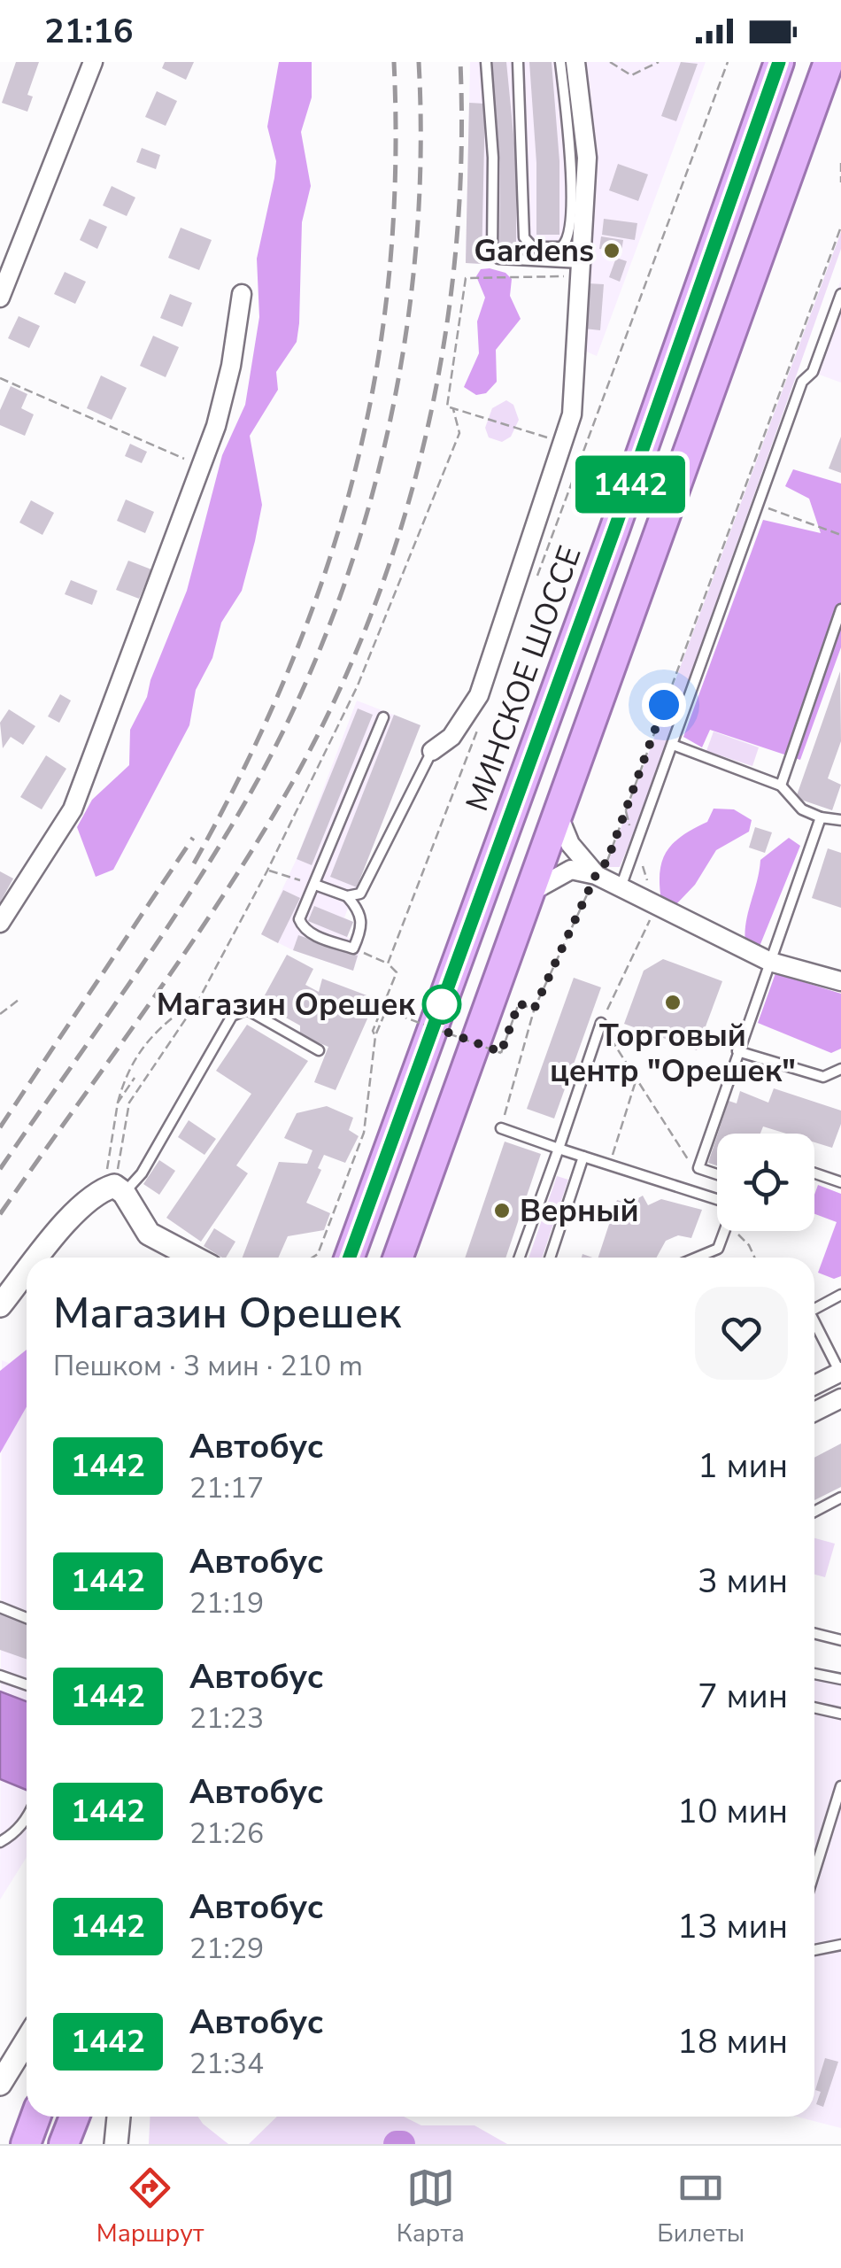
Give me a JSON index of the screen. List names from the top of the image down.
{
  "streets": {
    "highway": ["МИНСКОЕ ШОССЕ"]
  },
  "places": [
    "Gardens",
    "Торговый центр \"Орешек\"",
    "Магазин Орешек",
    "Верный"
  ],
  "lines": ["bus line 1442"],
  "page": {
    "status": "21:16",
    "on_map": "1442",
    "heading": ["Магазин Орешек", "Пешком · 3 мин · 210 m"],
    "list": [
      {
        "mark": "1442",
        "name": "Автобус",
        "note": "21:17",
        "value": "1 мин"
      },
      {
        "mark": "1442",
        "name": "Автобус",
        "note": "21:19",
        "value": "3 мин"
      },
      {
        "mark": "1442",
        "name": "Автобус",
        "note": "21:23",
        "value": "7 мин"
      },
      {
        "mark": "1442",
        "name": "Автобус",
        "note": "21:26",
        "value": "10 мин"
      },
      {
        "mark": "1442",
        "name": "Автобус",
        "note": "21:29",
        "value": "13 мин"
      },
      {
        "mark": "1442",
        "name": "Автобус",
        "note": "21:34",
        "value": "18 мин"
      }
    ],
    "tabs": ["Маршрут", "Карта", "Билеты"]
  }
}
